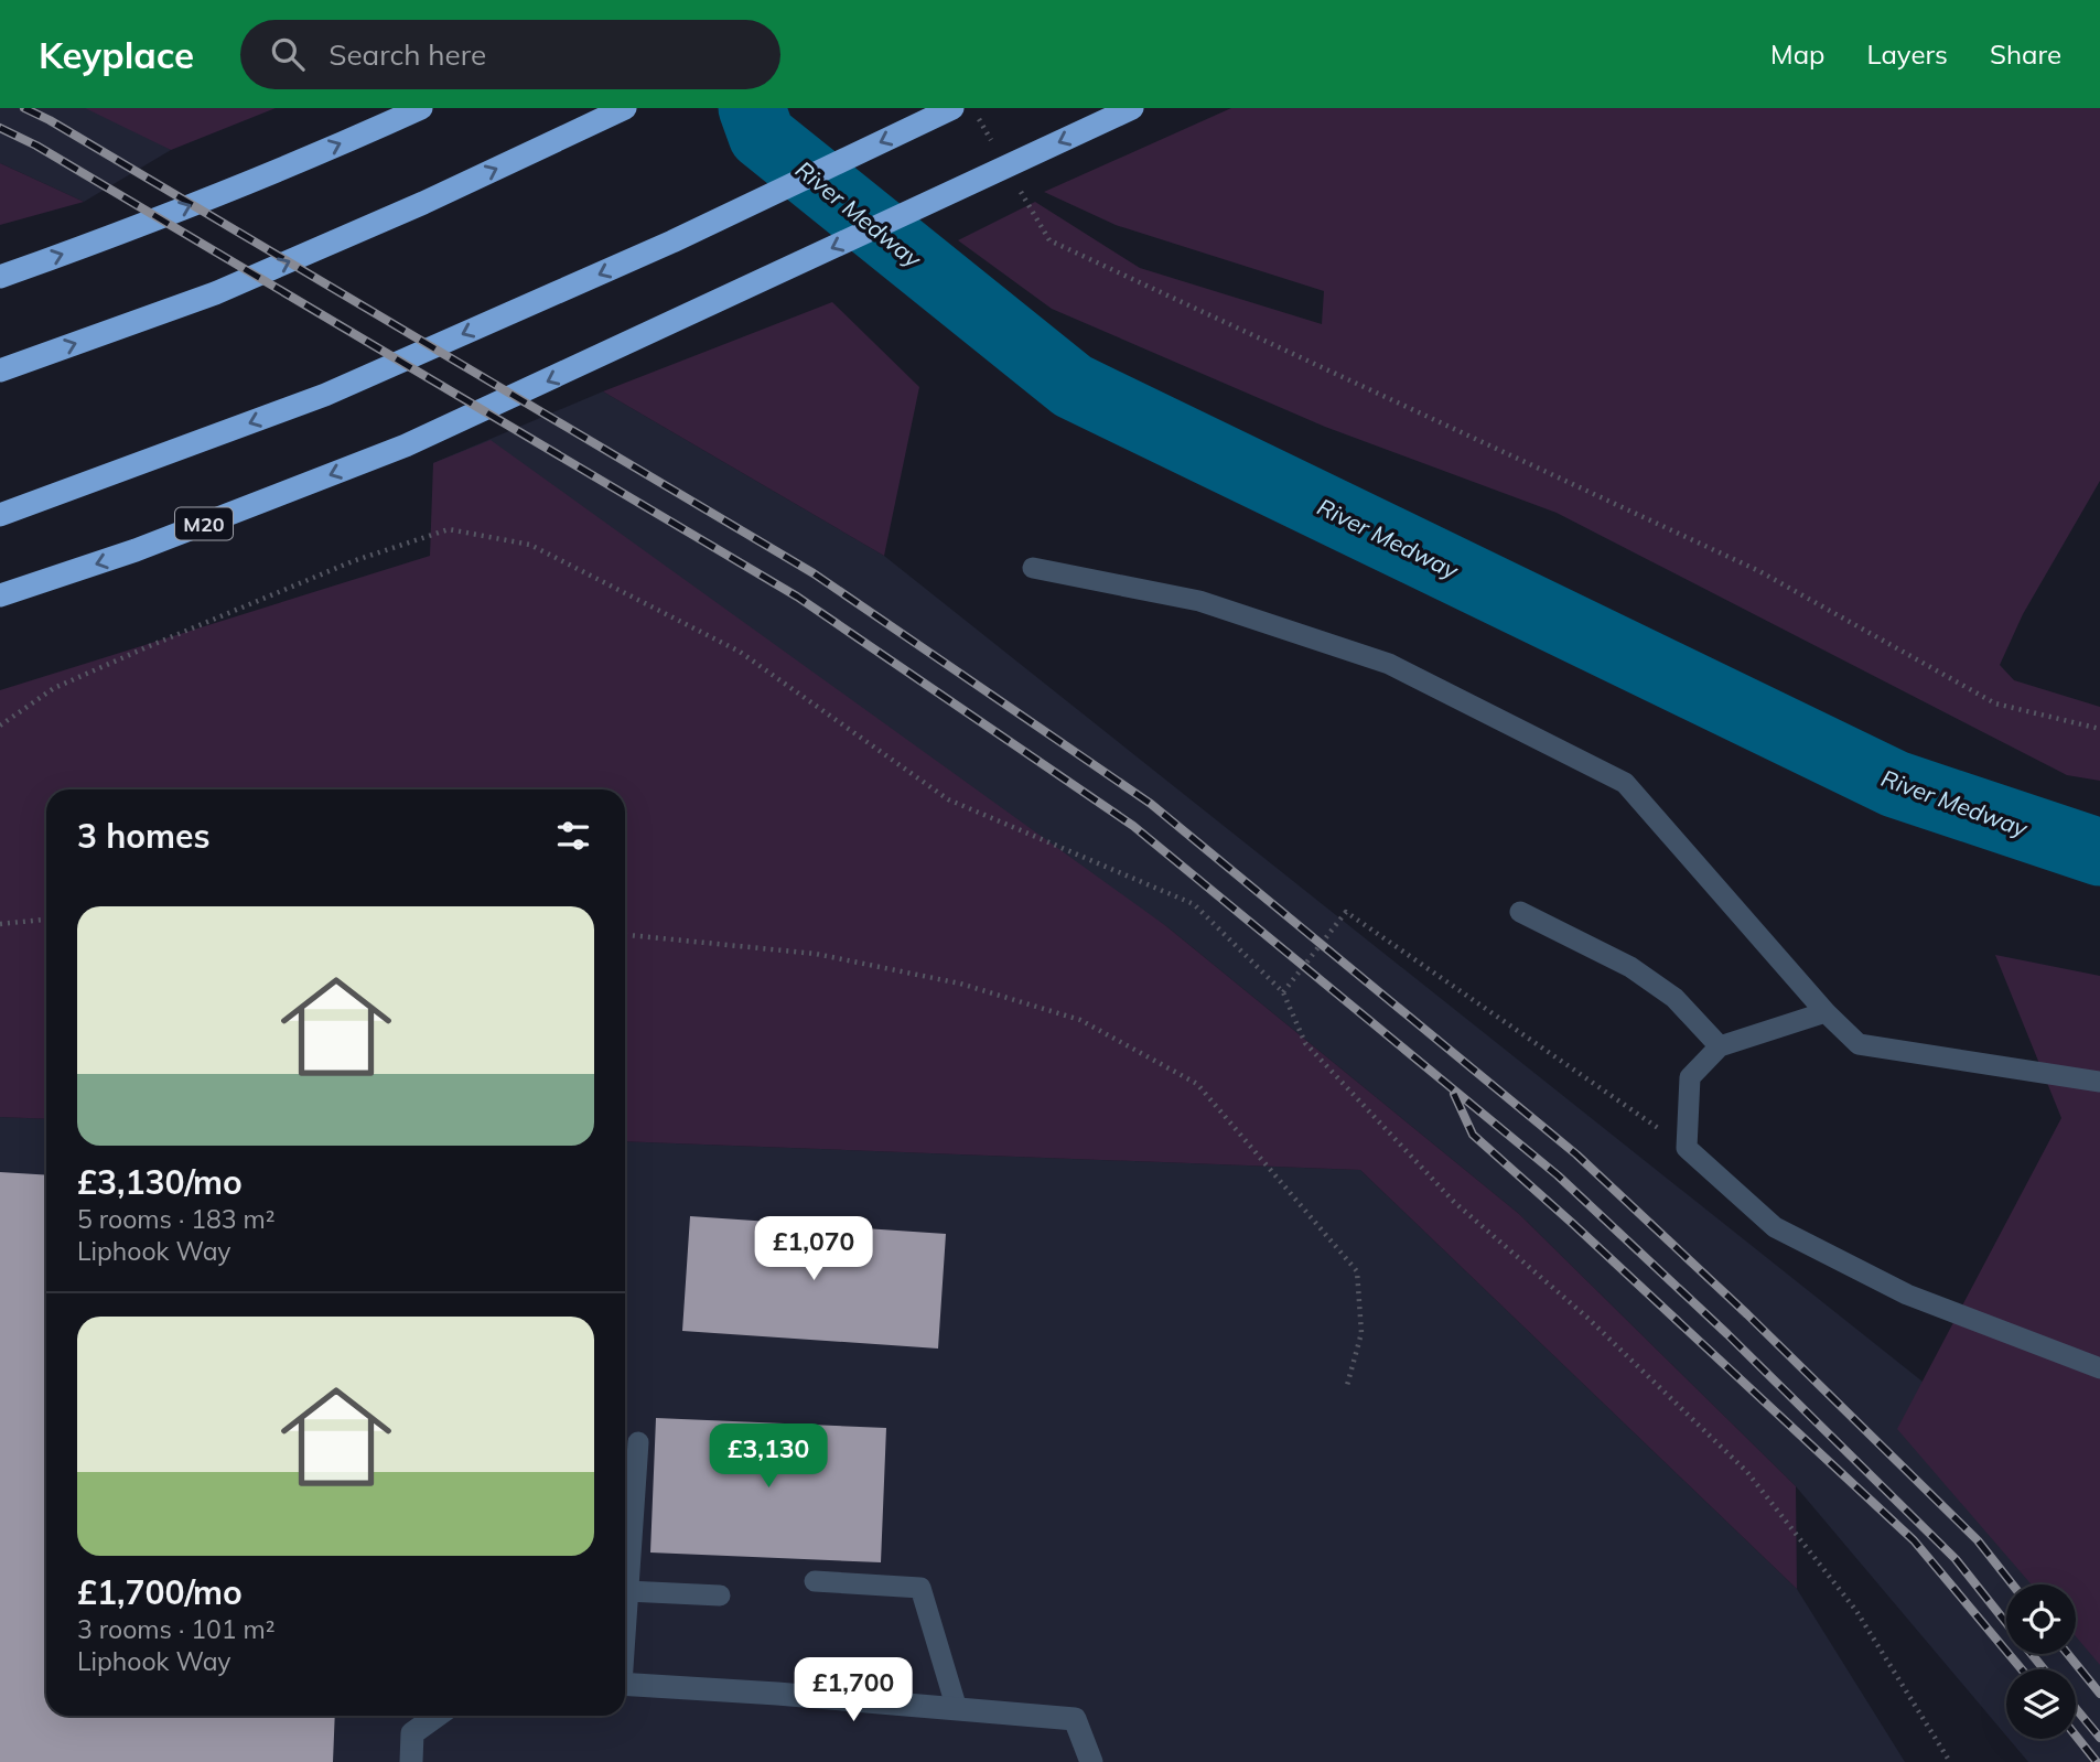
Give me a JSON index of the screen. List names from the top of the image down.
{
  "streets": {
    "highway": ["M20"]
  },
  "water": ["River Medway"],
  "page": {
    "header": "Keyplace",
    "search": "Search here",
    "nav": ["Map", "Layers", "Share"],
    "heading": "3 homes",
    "list": [
      {
        "name": "£3,130/mo",
        "note": "5 rooms · 183 m² · Liphook Way"
      },
      {
        "name": "£1,700/mo",
        "note": "3 rooms · 101 m² · Liphook Way"
      }
    ],
    "price": ["£1,070", "£3,130", "£1,700"]
  }
}
